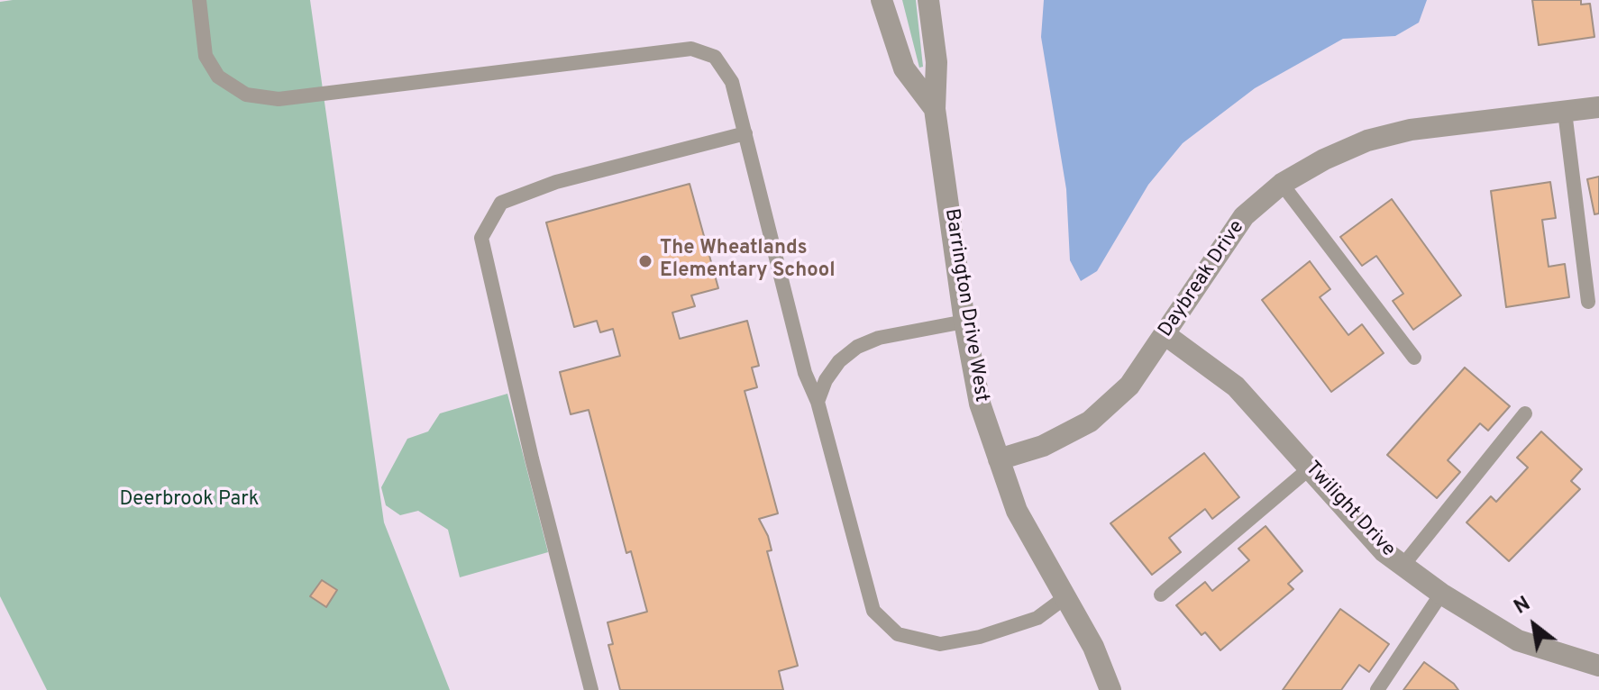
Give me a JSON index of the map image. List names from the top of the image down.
{
  "streets": {
    "street": ["Daybreak Drive", "Barrington Drive West", "Twilight Drive"]
  },
  "crossings": [
    ["Daybreak Drive", "Barrington Drive West"],
    ["Daybreak Drive", "Twilight Drive"]
  ],
  "parks": ["Deerbrook Park"],
  "places": ["The Wheatlands Elementary School"],
  "north": "top left"
}
